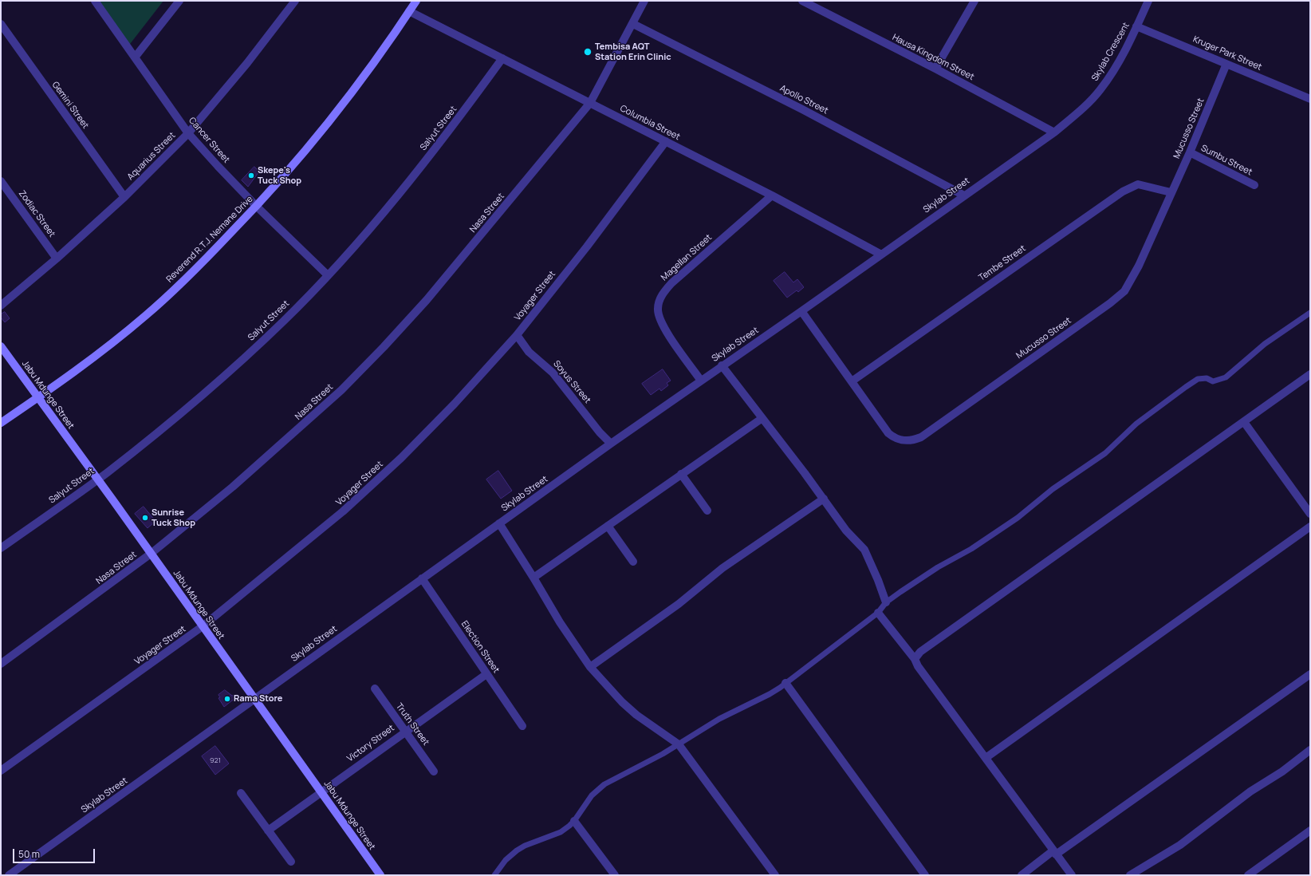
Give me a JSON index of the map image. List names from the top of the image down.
{
  "streets": {
    "street": [
      "Skylab Crescent",
      "Kruger Park Street",
      "Hausa Kingdom Street",
      "Apollo Street",
      "Gemini Street",
      "Columbia Street",
      "Salyut Street",
      "Mucusso Street",
      "Cancer Street",
      "Aquarius Street",
      "Sumbu Street",
      "Skylab Street",
      "Nasa Street",
      "Zodiac Street",
      "Reverend R.T.J. Nemane Drive",
      "Magellan Street",
      "Tembe Street",
      "Voyager Street",
      "Soyus Street",
      "Jabu Mdunge Street",
      "Election Street",
      "Truth Street",
      "Victory Street"
    ]
  },
  "crossings": [
    ["Skylab Crescent", "Kruger Park Street"],
    ["Skylab Crescent", "Hausa Kingdom Street"],
    ["Skylab Crescent", "Skylab Street"],
    ["Kruger Park Street", "Mucusso Street"],
    ["Hausa Kingdom Street", "Skylab Street"],
    ["Apollo Street", "Skylab Street"],
    ["Apollo Street", "Nasa Street"],
    ["Gemini Street", "Aquarius Street"],
    ["Columbia Street", "Salyut Street"],
    ["Columbia Street", "Skylab Street"],
    ["Columbia Street", "Nasa Street"],
    ["Columbia Street", "Reverend R.T.J. Nemane Drive"],
    ["Columbia Street", "Magellan Street"],
    ["Columbia Street", "Voyager Street"],
    ["Salyut Street", "Cancer Street"],
    ["Salyut Street", "Jabu Mdunge Street"],
    ["Mucusso Street", "Sumbu Street"],
    ["Mucusso Street", "Skylab Street"],
    ["Mucusso Street", "Tembe Street"],
    ["Cancer Street", "Aquarius Street"],
    ["Cancer Street", "Reverend R.T.J. Nemane Drive"],
    ["Aquarius Street", "Zodiac Street"],
    ["Skylab Street", "Magellan Street"],
    ["Skylab Street", "Soyus Street"],
    ["Skylab Street", "Jabu Mdunge Street"],
    ["Skylab Street", "Election Street"],
    ["Nasa Street", "Jabu Mdunge Street"],
    ["Reverend R.T.J. Nemane Drive", "Jabu Mdunge Street"],
    ["Voyager Street", "Soyus Street"],
    ["Voyager Street", "Jabu Mdunge Street"],
    ["Jabu Mdunge Street", "Victory Street"],
    ["Election Street", "Victory Street"],
    ["Truth Street", "Victory Street"]
  ],
  "places": [
    "Tembisa AQT Station Erin Clinic",
    "Skepe's Tuck Shop",
    "Sunrise Tuck Shop",
    "Rama Store"
  ],
  "house_numbers": ["921"],
  "scale_bar": "50 m"
}
